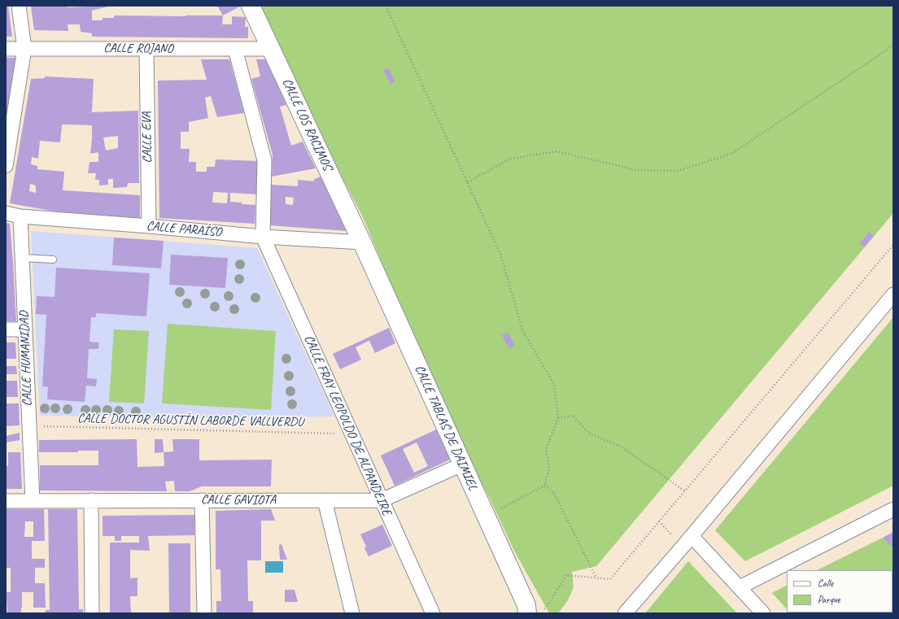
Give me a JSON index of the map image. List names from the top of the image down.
{
  "streets": {
    "street": [
      "CALLE ROJANO",
      "CALLE LOS RACIMOS",
      "CALLE EVA",
      "CALLE PARAÍSO",
      "CALLE HUMANIDAD",
      "CALLE FRAY LEOPOLDO DE ALPANDEIRE",
      "CALLE TABLAS DE DAIMIEL",
      "CALLE GAVIOTA"
    ],
    "path": ["CALLE DOCTOR AGUSTÍN LABORDE VALLVERDU"]
  },
  "crossings": [
    ["CALLE ROJANO", "CALLE LOS RACIMOS"],
    ["CALLE ROJANO", "CALLE EVA"],
    ["CALLE LOS RACIMOS", "CALLE PARAÍSO"],
    ["CALLE LOS RACIMOS", "CALLE TABLAS DE DAIMIEL"],
    ["CALLE EVA", "CALLE PARAÍSO"],
    ["CALLE PARAÍSO", "CALLE HUMANIDAD"],
    ["CALLE PARAÍSO", "CALLE FRAY LEOPOLDO DE ALPANDEIRE"],
    ["CALLE PARAÍSO", "CALLE TABLAS DE DAIMIEL"],
    ["CALLE HUMANIDAD", "CALLE DOCTOR AGUSTÍN LABORDE VALLVERDU"],
    ["CALLE HUMANIDAD", "CALLE GAVIOTA"],
    ["CALLE DOCTOR AGUSTÍN LABORDE VALLVERDU", "CALLE FRAY LEOPOLDO DE ALPANDEIRE"],
    ["CALLE FRAY LEOPOLDO DE ALPANDEIRE", "CALLE GAVIOTA"],
    ["CALLE TABLAS DE DAIMIEL", "CALLE GAVIOTA"]
  ],
  "legend": ["Calle", "Parque"]
}
